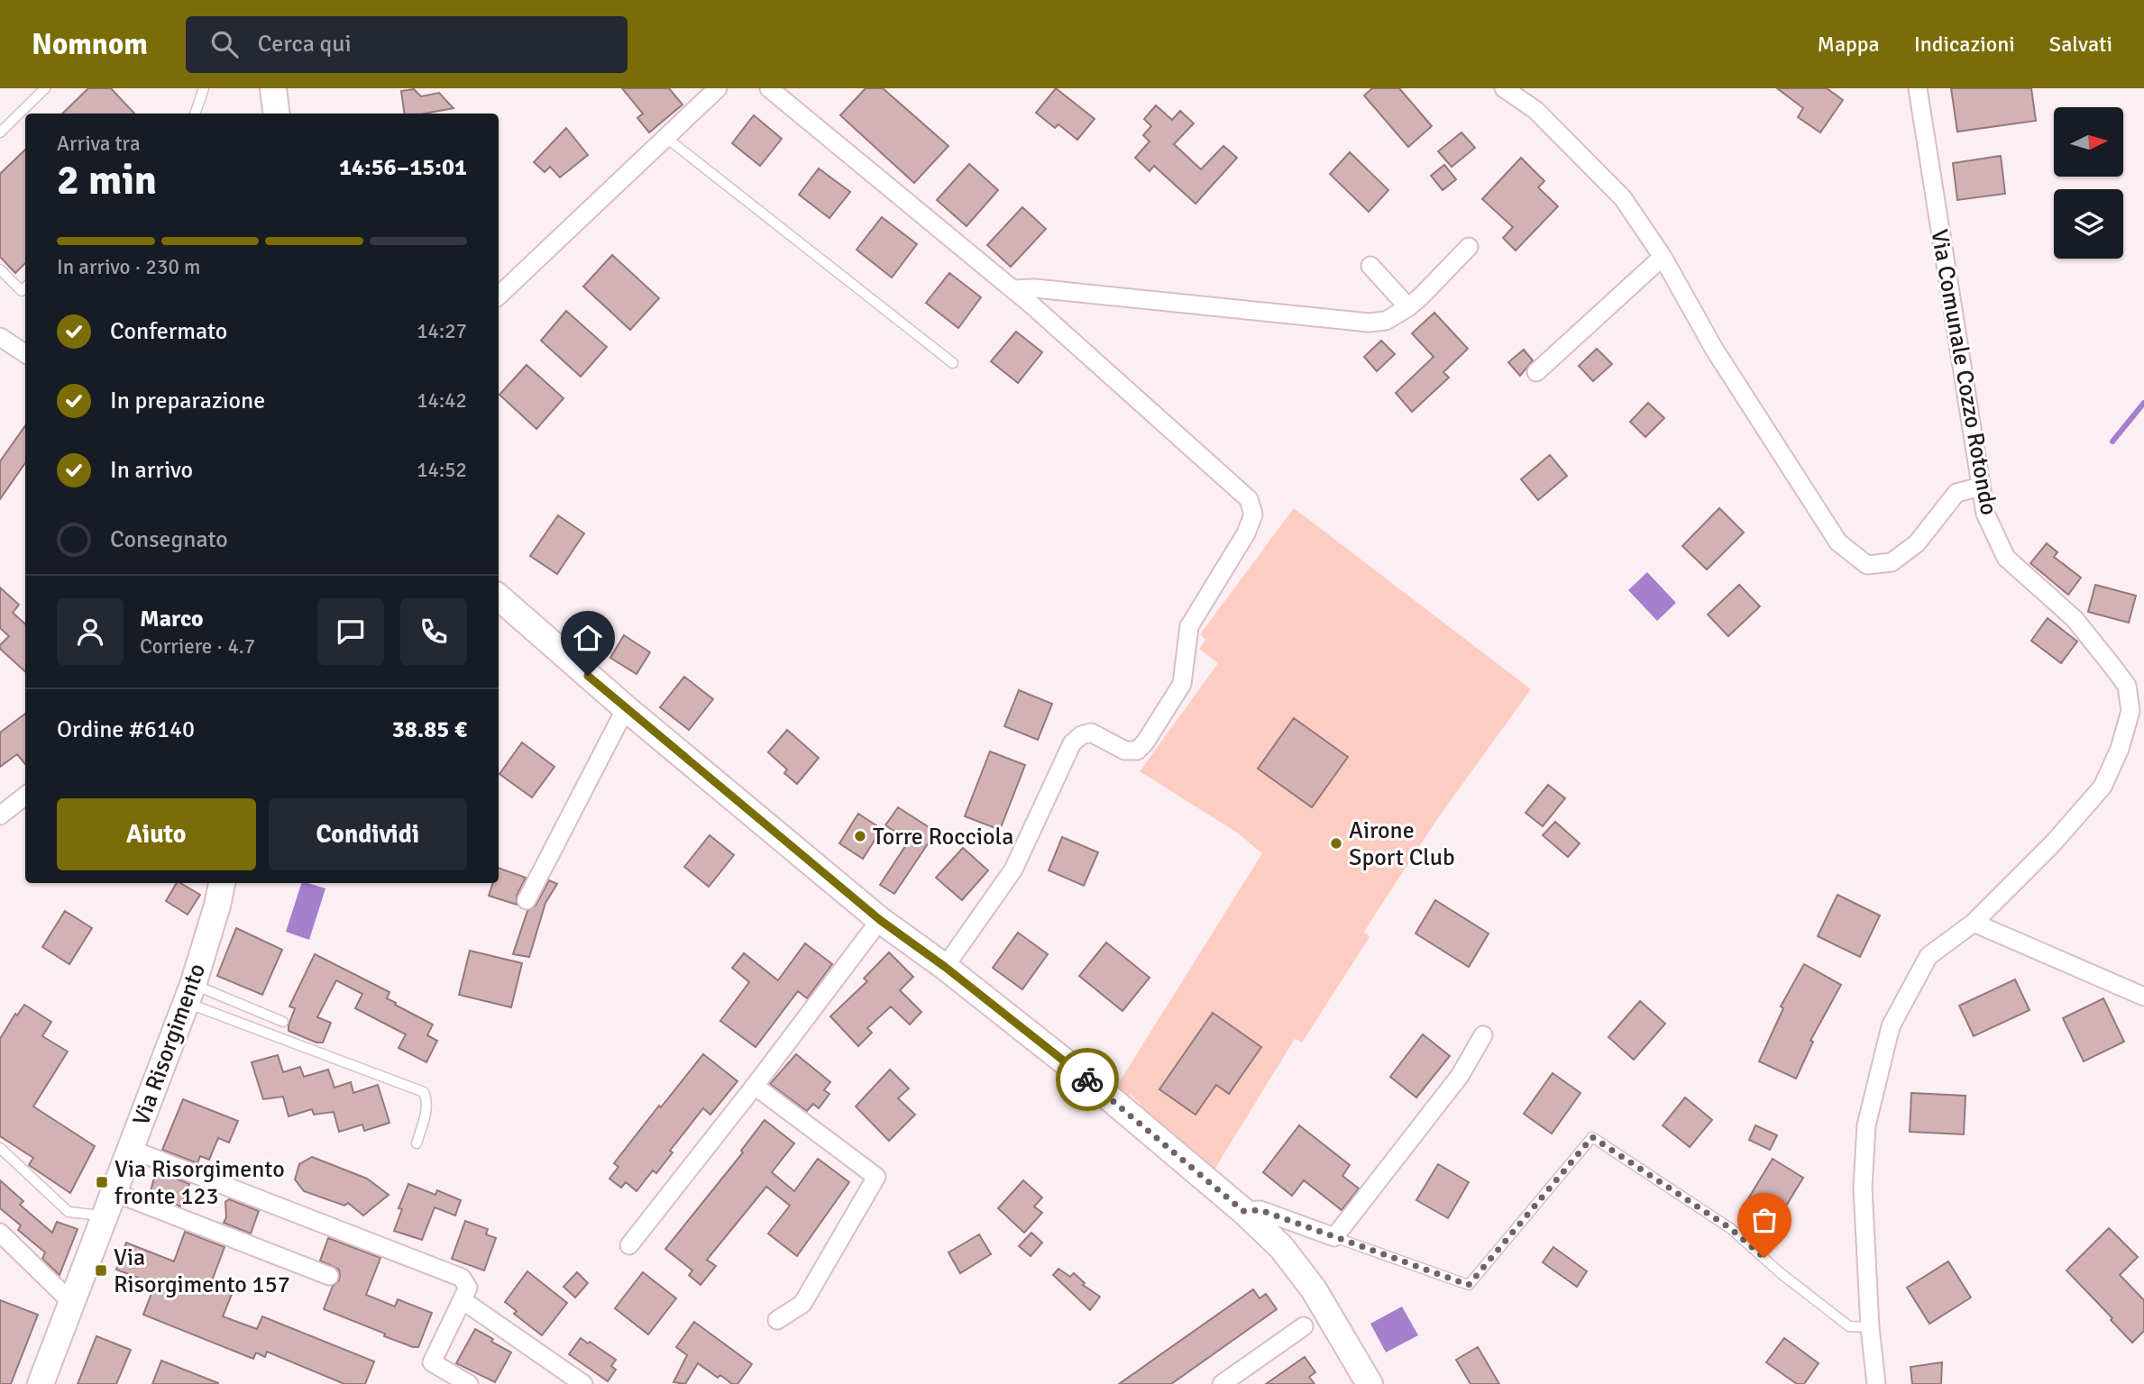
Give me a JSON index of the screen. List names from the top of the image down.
{
  "streets": {
    "street": ["Via Comunale Cozzo Rotondo", "Via Risorgimento"]
  },
  "places": {
    "other": ["Torre Rocciola", "Airone Sport Club"],
    "transit": ["Via Risorgimento fronte 123", "Via Risorgimento 157"]
  },
  "north": "right",
  "page": {
    "header": "Nomnom",
    "search": "Cerca qui",
    "nav": ["Mappa", "Indicazioni", "Salvati"],
    "heading": ["2 min", "Arriva tra", "14:56–15:01"],
    "panel": [
      "Marco",
      "Corriere · 4.7",
      "Ordine #6140",
      "38.85 €"
    ],
    "bar": "In arrivo · 230 m",
    "list": [
      ["Confermato", "14:27"],
      ["In preparazione", "14:42"],
      ["In arrivo", "14:52"],
      "Consegnato"
    ],
    "buttons": ["Aiuto", "Condividi"]
  }
}
